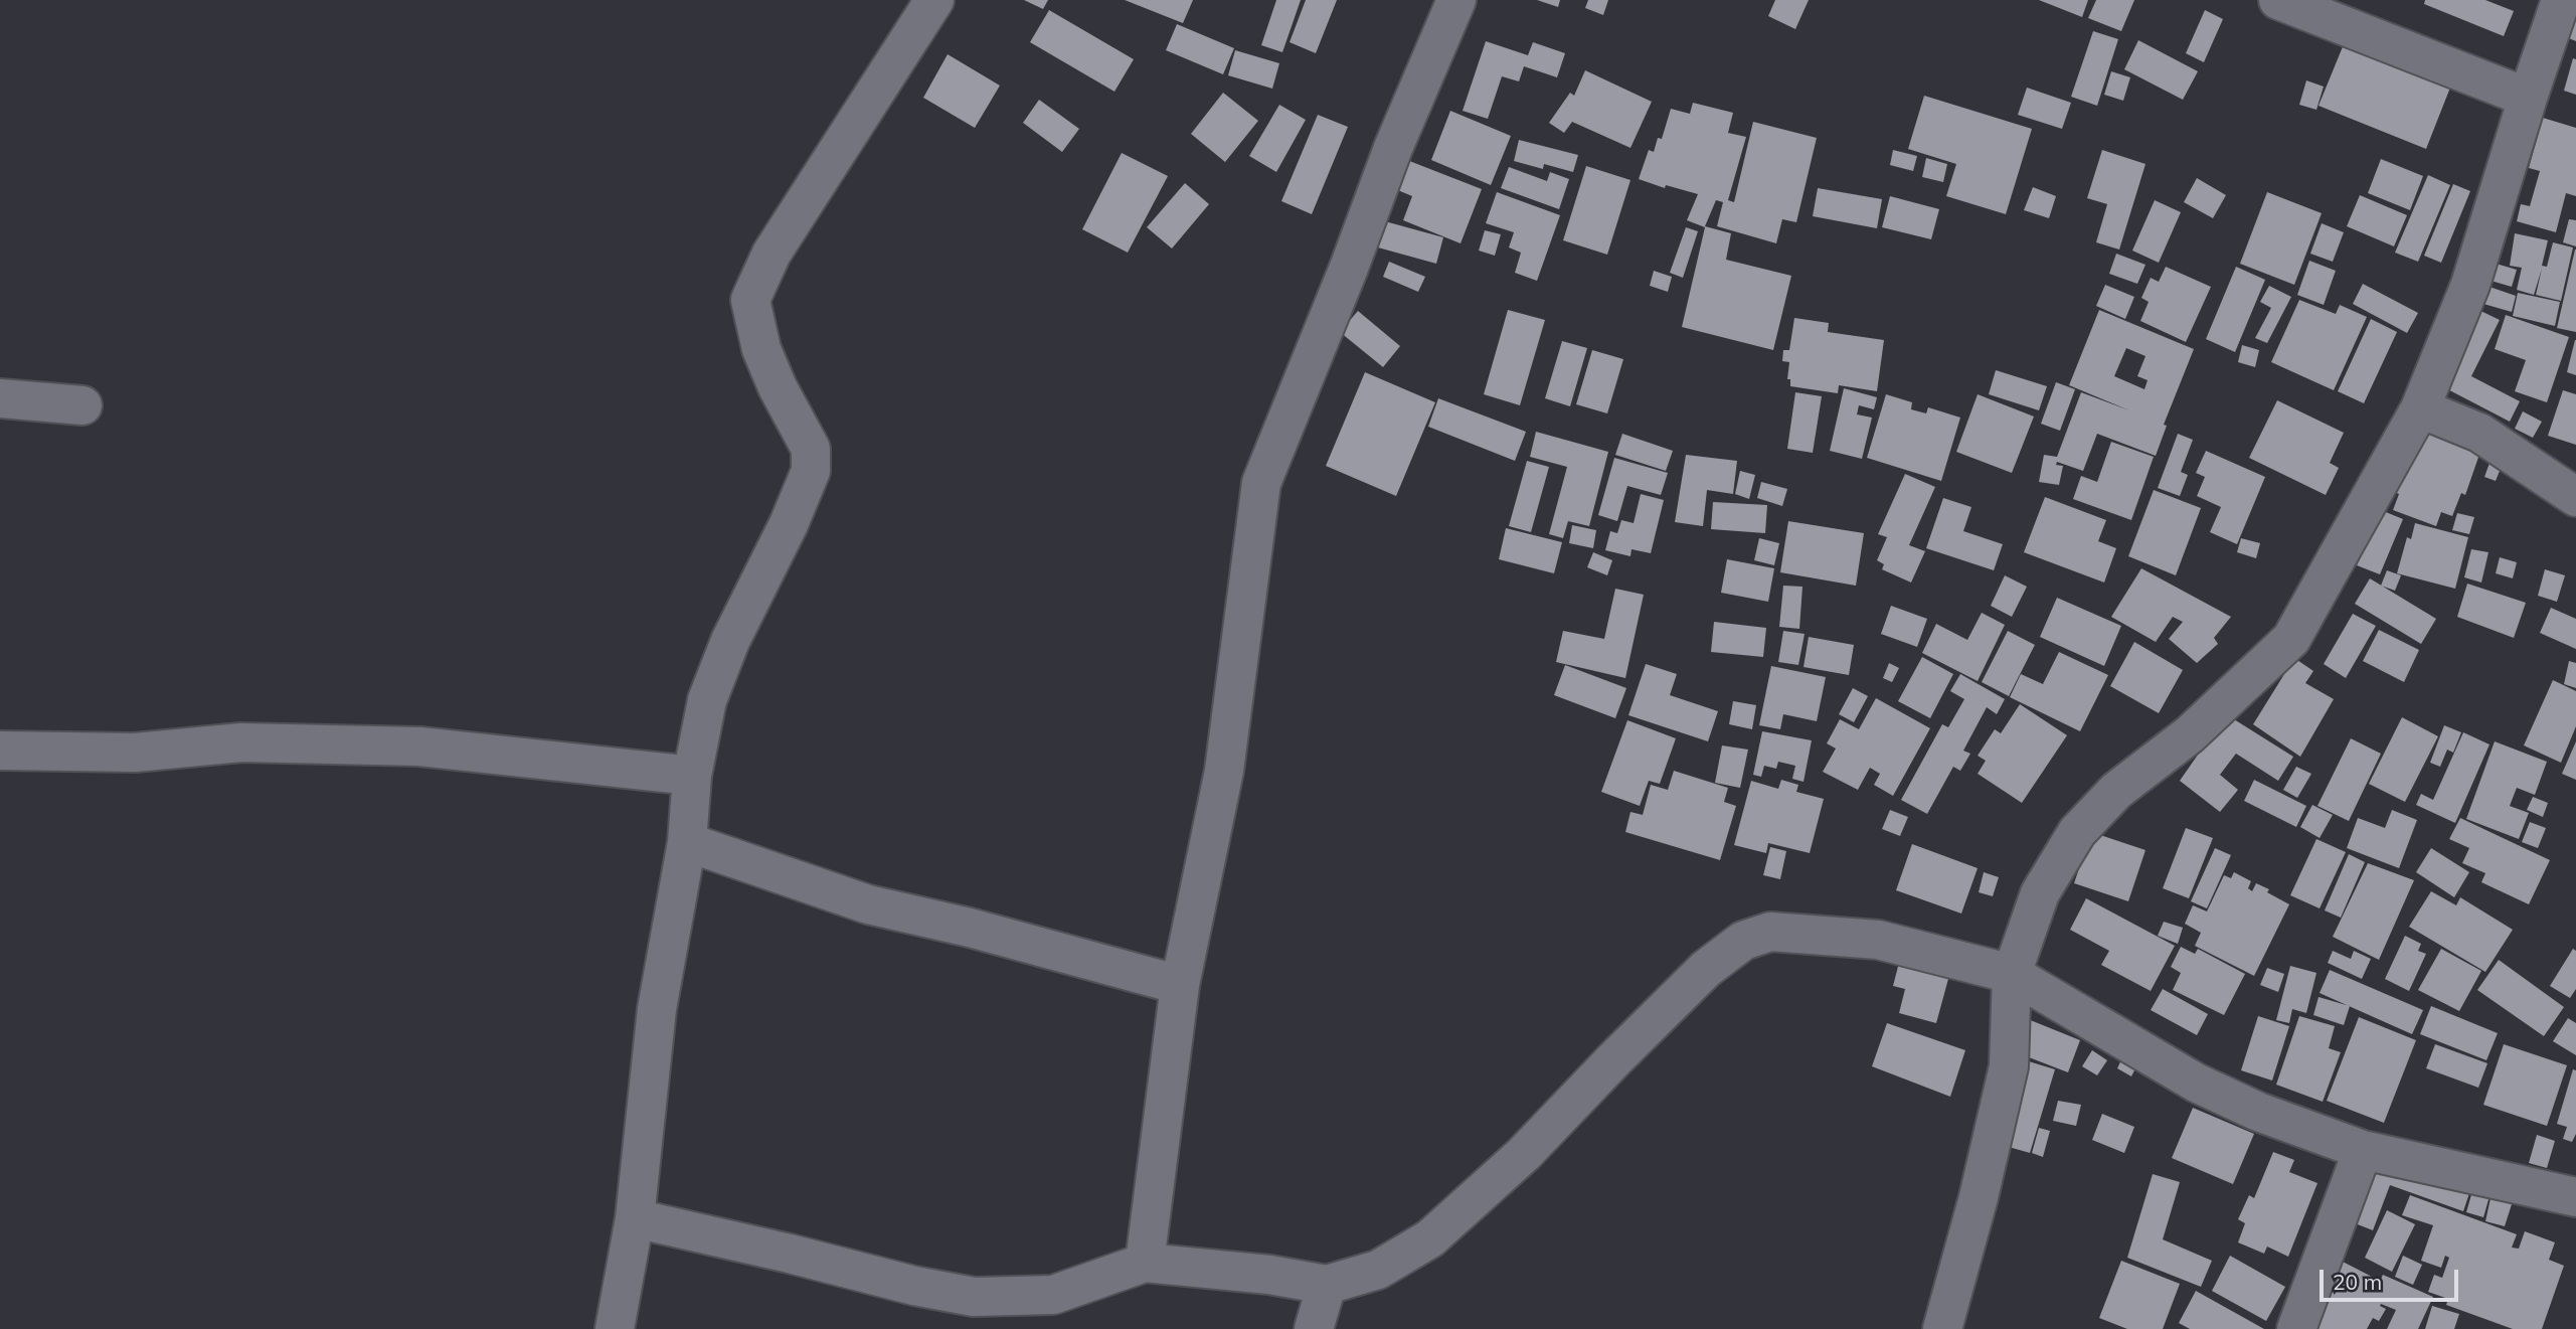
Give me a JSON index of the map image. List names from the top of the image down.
{
  "scale_bar": "20 m"
}
